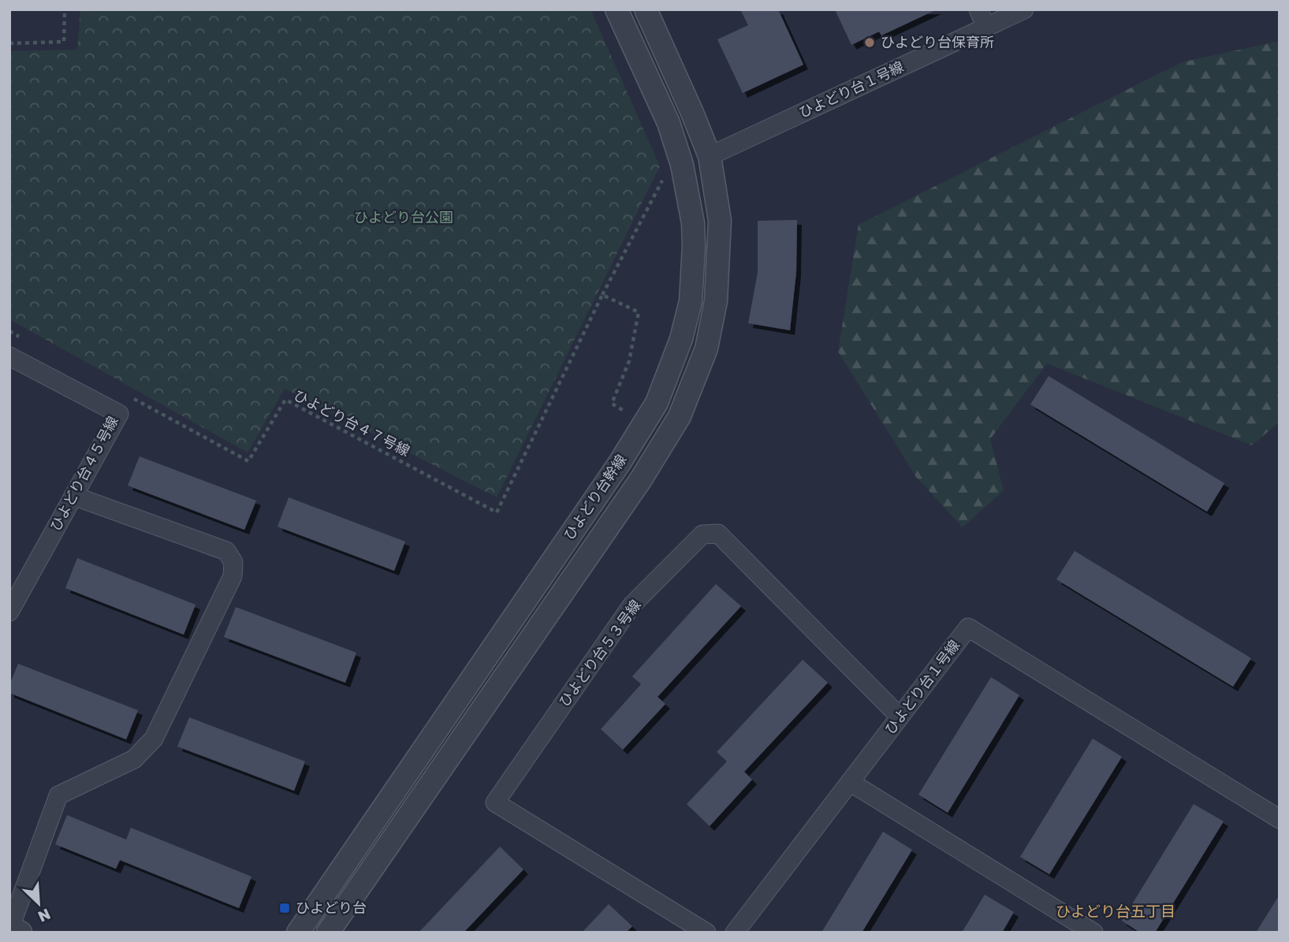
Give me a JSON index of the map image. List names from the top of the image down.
{
  "streets": {
    "street": [
      "ひよどり台１号線",
      "ひよどり台４５号線",
      "ひよどり台幹線",
      "ひよどり台５３号線"
    ],
    "path": ["ひよどり台４７号線"]
  },
  "crossings": [
    ["ひよどり台１号線", "ひよどり台幹線"],
    ["ひよどり台１号線", "ひよどり台５３号線"]
  ],
  "districts": ["ひよどり台五丁目"],
  "parks": ["ひよどり台公園"],
  "places": {
    "other": ["ひよどり台保育所"],
    "transit": ["ひよどり台"]
  },
  "north": "bottom right"
}
